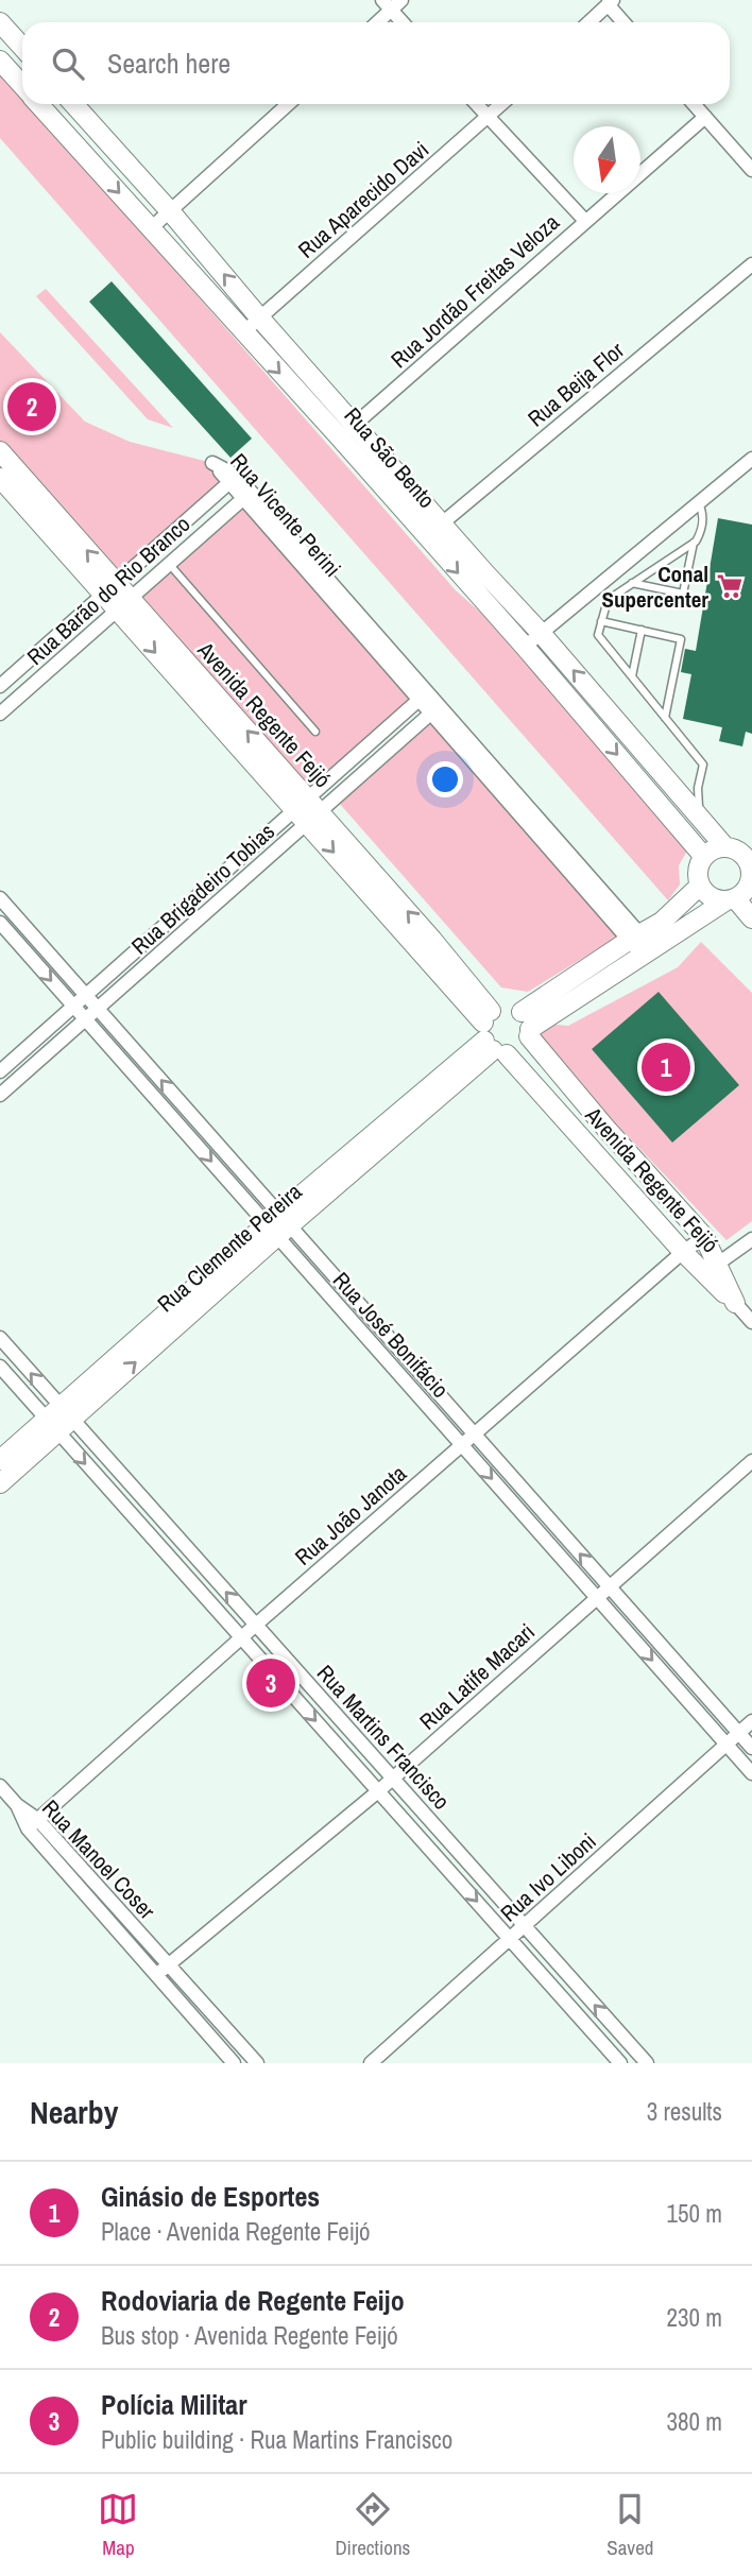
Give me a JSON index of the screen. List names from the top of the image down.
{
  "streets": {
    "street": [
      "Rua Aparecido Davi",
      "Rua Jordão Freitas Veloza",
      "Rua Beija Flor",
      "Rua São Bento",
      "Rua Vicente Perini",
      "Rua Barão do Rio Branco",
      "Avenida Regente Feijó",
      "Rua Brigadeiro Tobias",
      "Rua Clemente Pereira",
      "Rua José Bonifácio",
      "Rua João Janota",
      "Rua Latife Macari",
      "Rua Martins Francisco",
      "Rua Manoel Coser",
      "Rua Ivo Liboni"
    ]
  },
  "crossings": [
    ["Rua Aparecido Davi", "Rua São Bento"],
    ["Rua Jordão Freitas Veloza", "Rua São Bento"],
    ["Rua Beija Flor", "Rua São Bento"],
    ["Rua Vicente Perini", "Rua Barão do Rio Branco"],
    ["Rua Vicente Perini", "Rua Brigadeiro Tobias"],
    ["Rua Barão do Rio Branco", "Avenida Regente Feijó"],
    ["Avenida Regente Feijó", "Rua Brigadeiro Tobias"],
    ["Avenida Regente Feijó", "Rua Clemente Pereira"],
    ["Avenida Regente Feijó", "Rua João Janota"],
    ["Rua Brigadeiro Tobias", "Rua José Bonifácio"],
    ["Rua Clemente Pereira", "Rua José Bonifácio"],
    ["Rua Clemente Pereira", "Rua Martins Francisco"],
    ["Rua José Bonifácio", "Rua João Janota"],
    ["Rua José Bonifácio", "Rua Latife Macari"],
    ["Rua José Bonifácio", "Rua Ivo Liboni"],
    ["Rua João Janota", "Rua Martins Francisco"],
    ["Rua João Janota", "Rua Manoel Coser"],
    ["Rua Latife Macari", "Rua Martins Francisco"],
    ["Rua Latife Macari", "Rua Manoel Coser"],
    ["Rua Martins Francisco", "Rua Ivo Liboni"]
  ],
  "places": {
    "supermarket": ["Conal Supercenter"]
  },
  "north": "bottom",
  "page": {
    "search": "Search here",
    "pins": ["2", "1", "3"],
    "heading": ["Nearby", "3 results"],
    "list": [
      {
        "mark": "1",
        "name": "Ginásio de Esportes",
        "note": "Place · Avenida Regente Feijó",
        "value": "150 m"
      },
      {
        "mark": "2",
        "name": "Rodoviaria de Regente Feijo",
        "note": "Bus stop · Avenida Regente Feijó",
        "value": "230 m"
      },
      {
        "mark": "3",
        "name": "Polícia Militar",
        "note": "Public building · Rua Martins Francisco",
        "value": "380 m"
      }
    ],
    "nav": ["Map", "Directions", "Saved"]
  }
}
